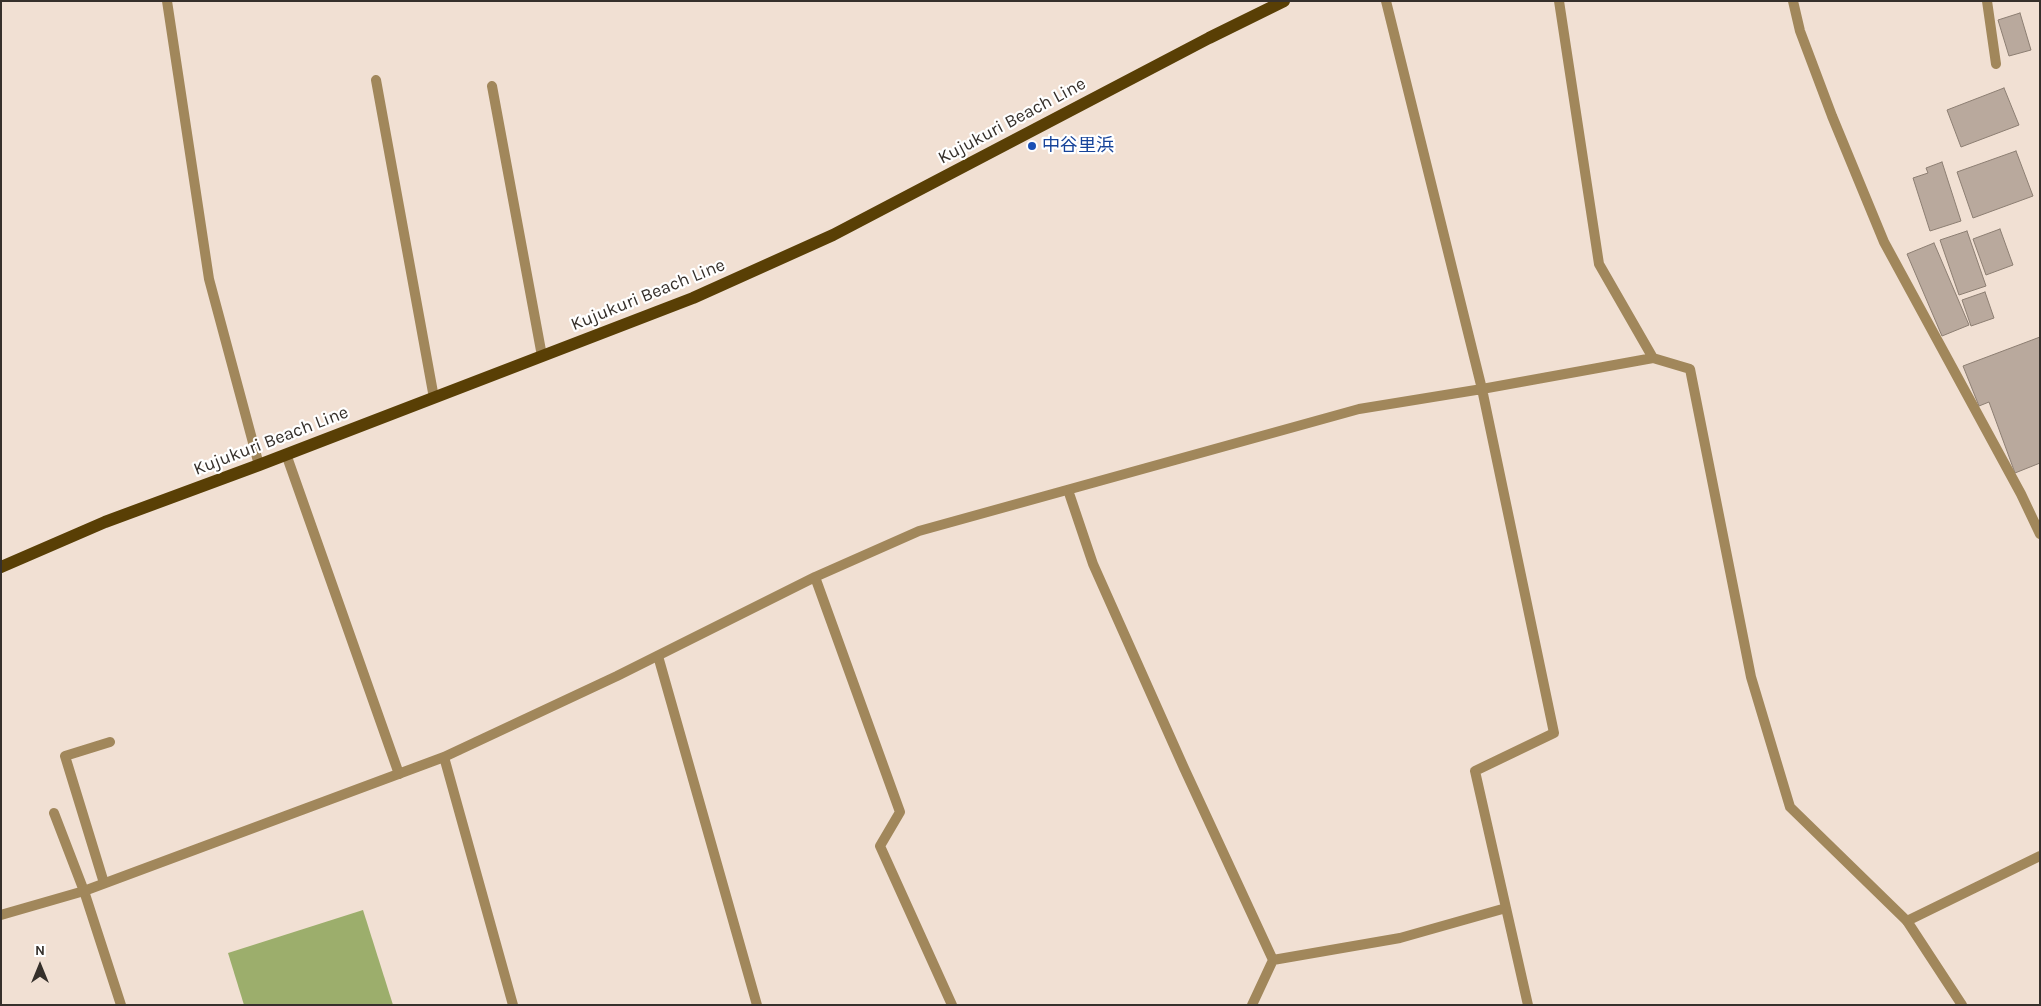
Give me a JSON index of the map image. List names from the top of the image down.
{
  "streets": {
    "main road": ["Kujukuri Beach Line"]
  },
  "places": ["中谷里浜"],
  "north": "top"
}
